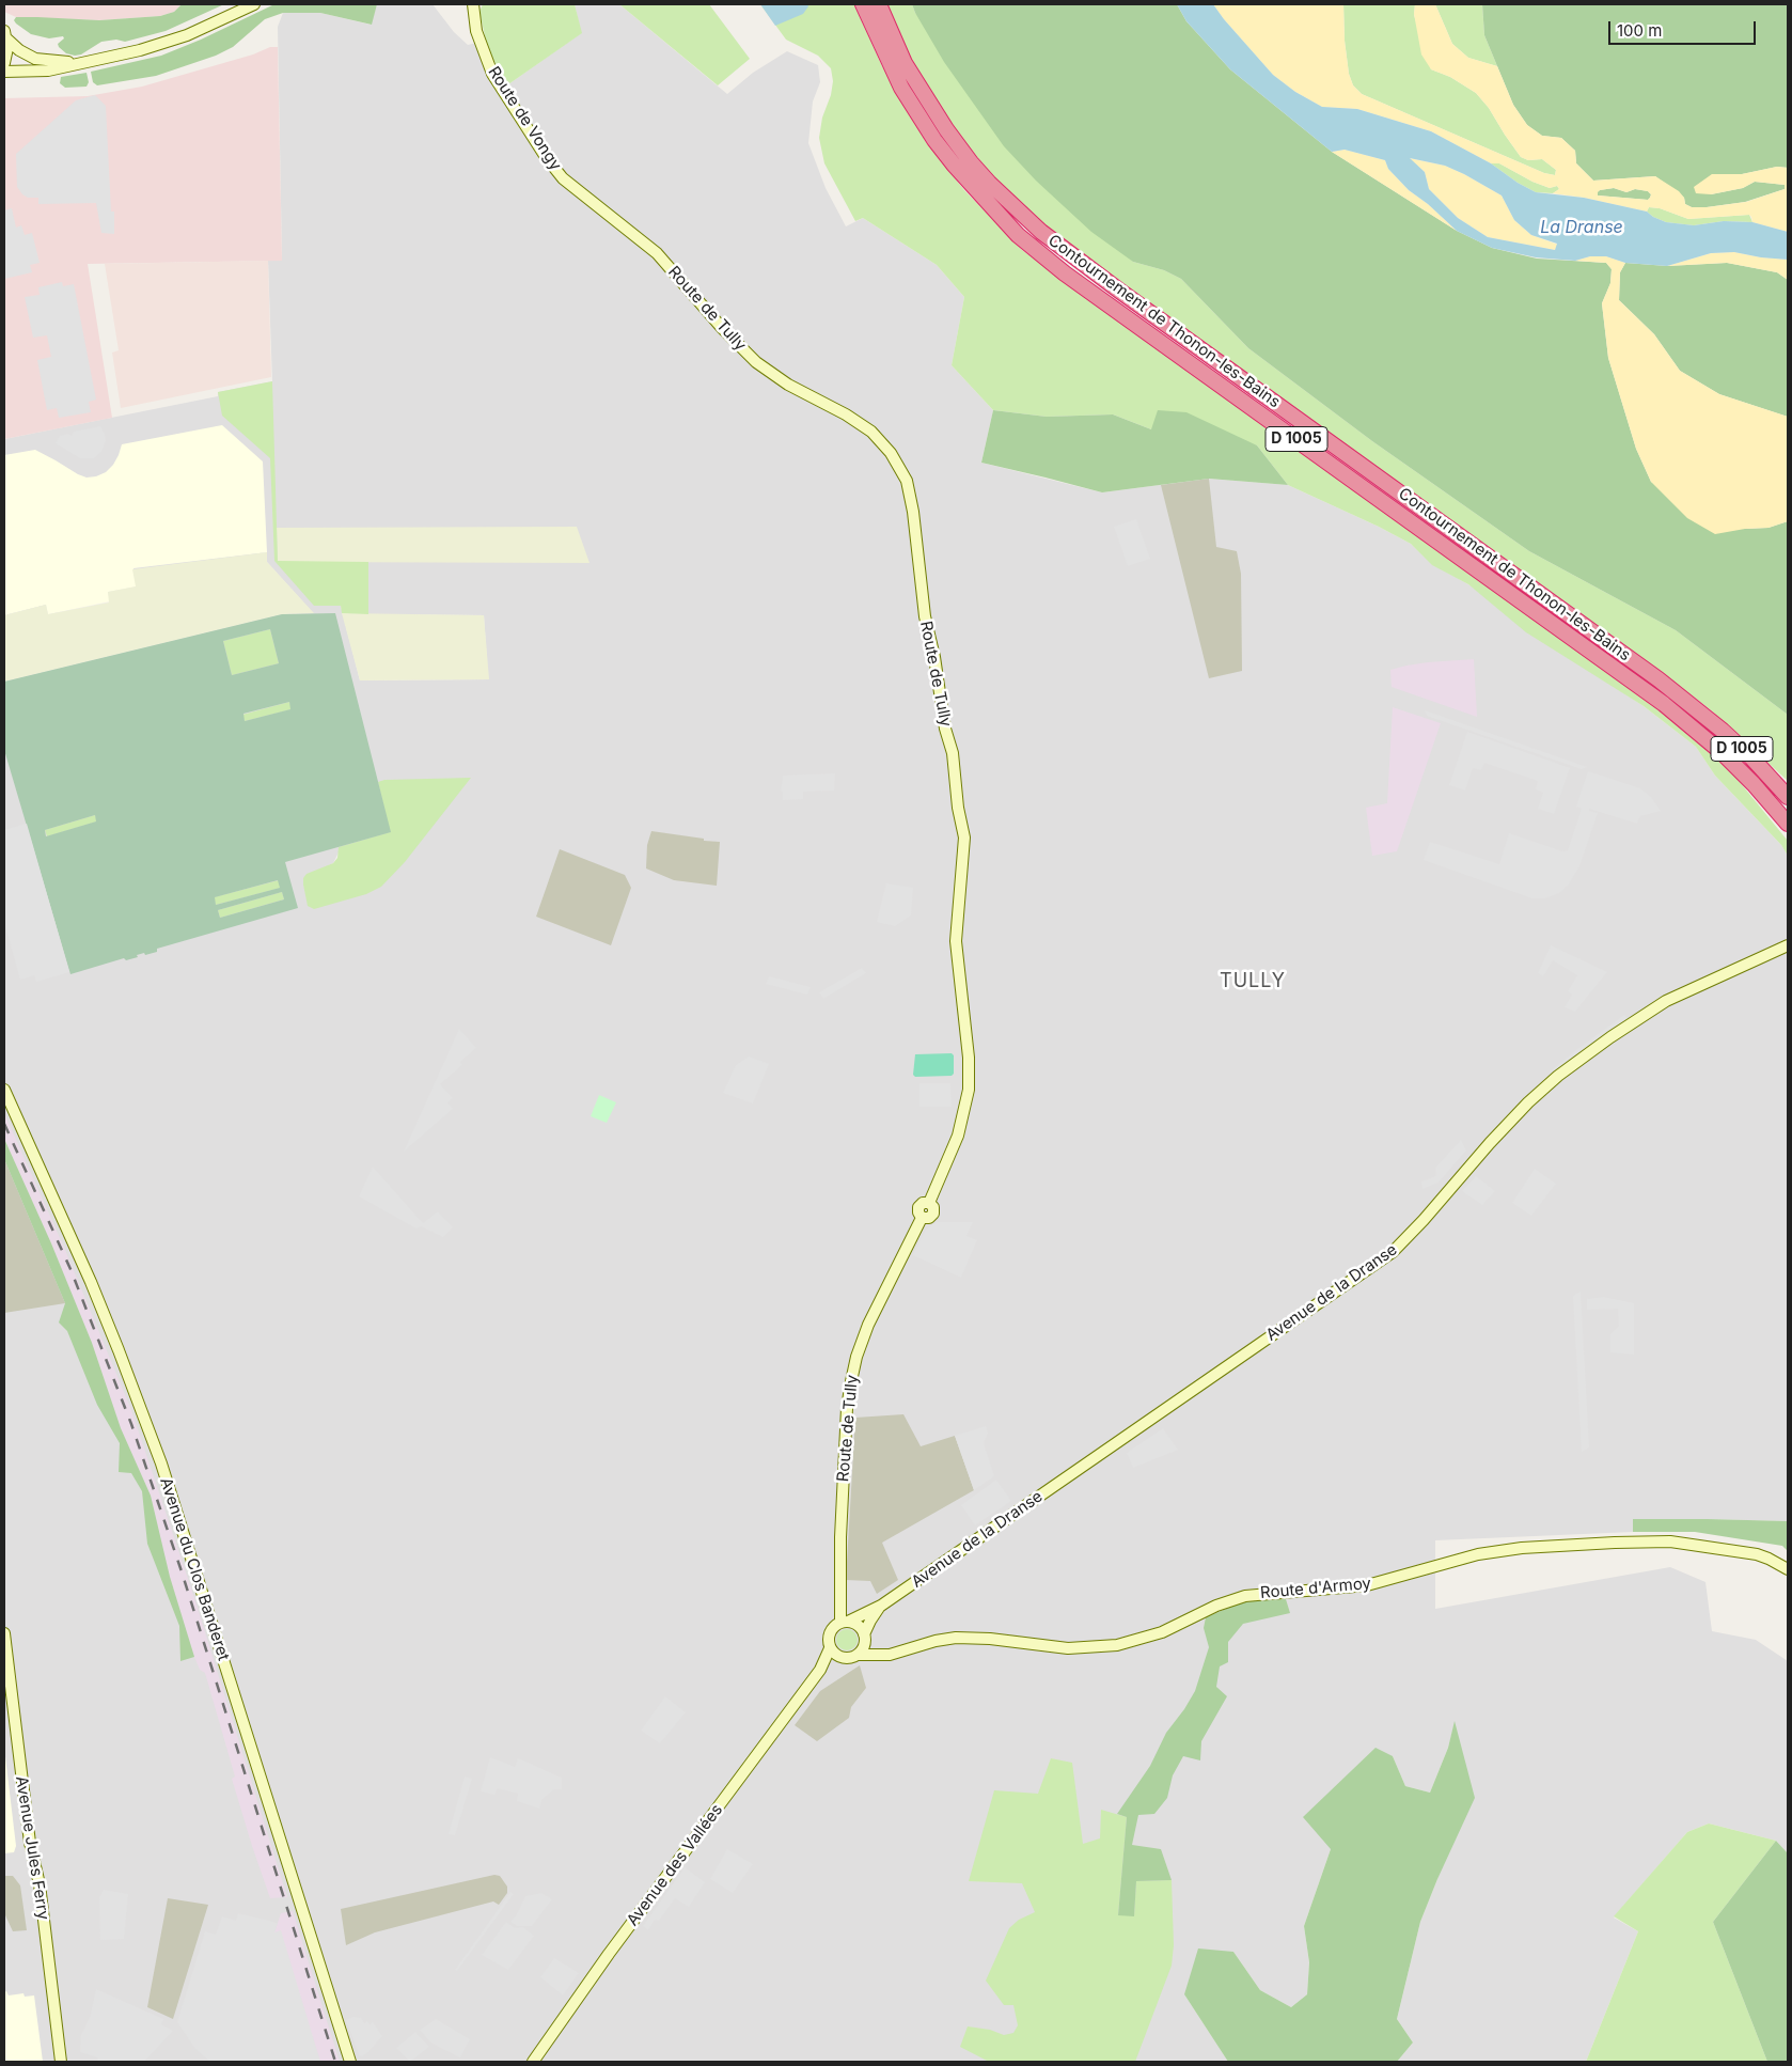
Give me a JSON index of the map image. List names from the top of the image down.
{
  "streets": {
    "highway": ["Contournement de Thonon-les-Bains", "D 1005"],
    "main road": [
      "Route de Vongy",
      "Route de Tully",
      "Avenue de la Dranse",
      "Avenue du Clos Banderet",
      "Route d'Armoy",
      "Avenue Jules Ferry",
      "Avenue des Vallées"
    ]
  },
  "crossings": [
    ["Route de Vongy", "Route de Tully"],
    ["Route de Tully", "Avenue de la Dranse"],
    ["Route de Tully", "Route d'Armoy"],
    ["Route de Tully", "Avenue des Vallées"],
    ["Avenue de la Dranse", "Route d'Armoy"],
    ["Avenue de la Dranse", "Avenue des Vallées"],
    ["Route d'Armoy", "Avenue des Vallées"]
  ],
  "districts": ["TULLY"],
  "water": ["La Dranse"],
  "scale_bar": "100 m"
}
